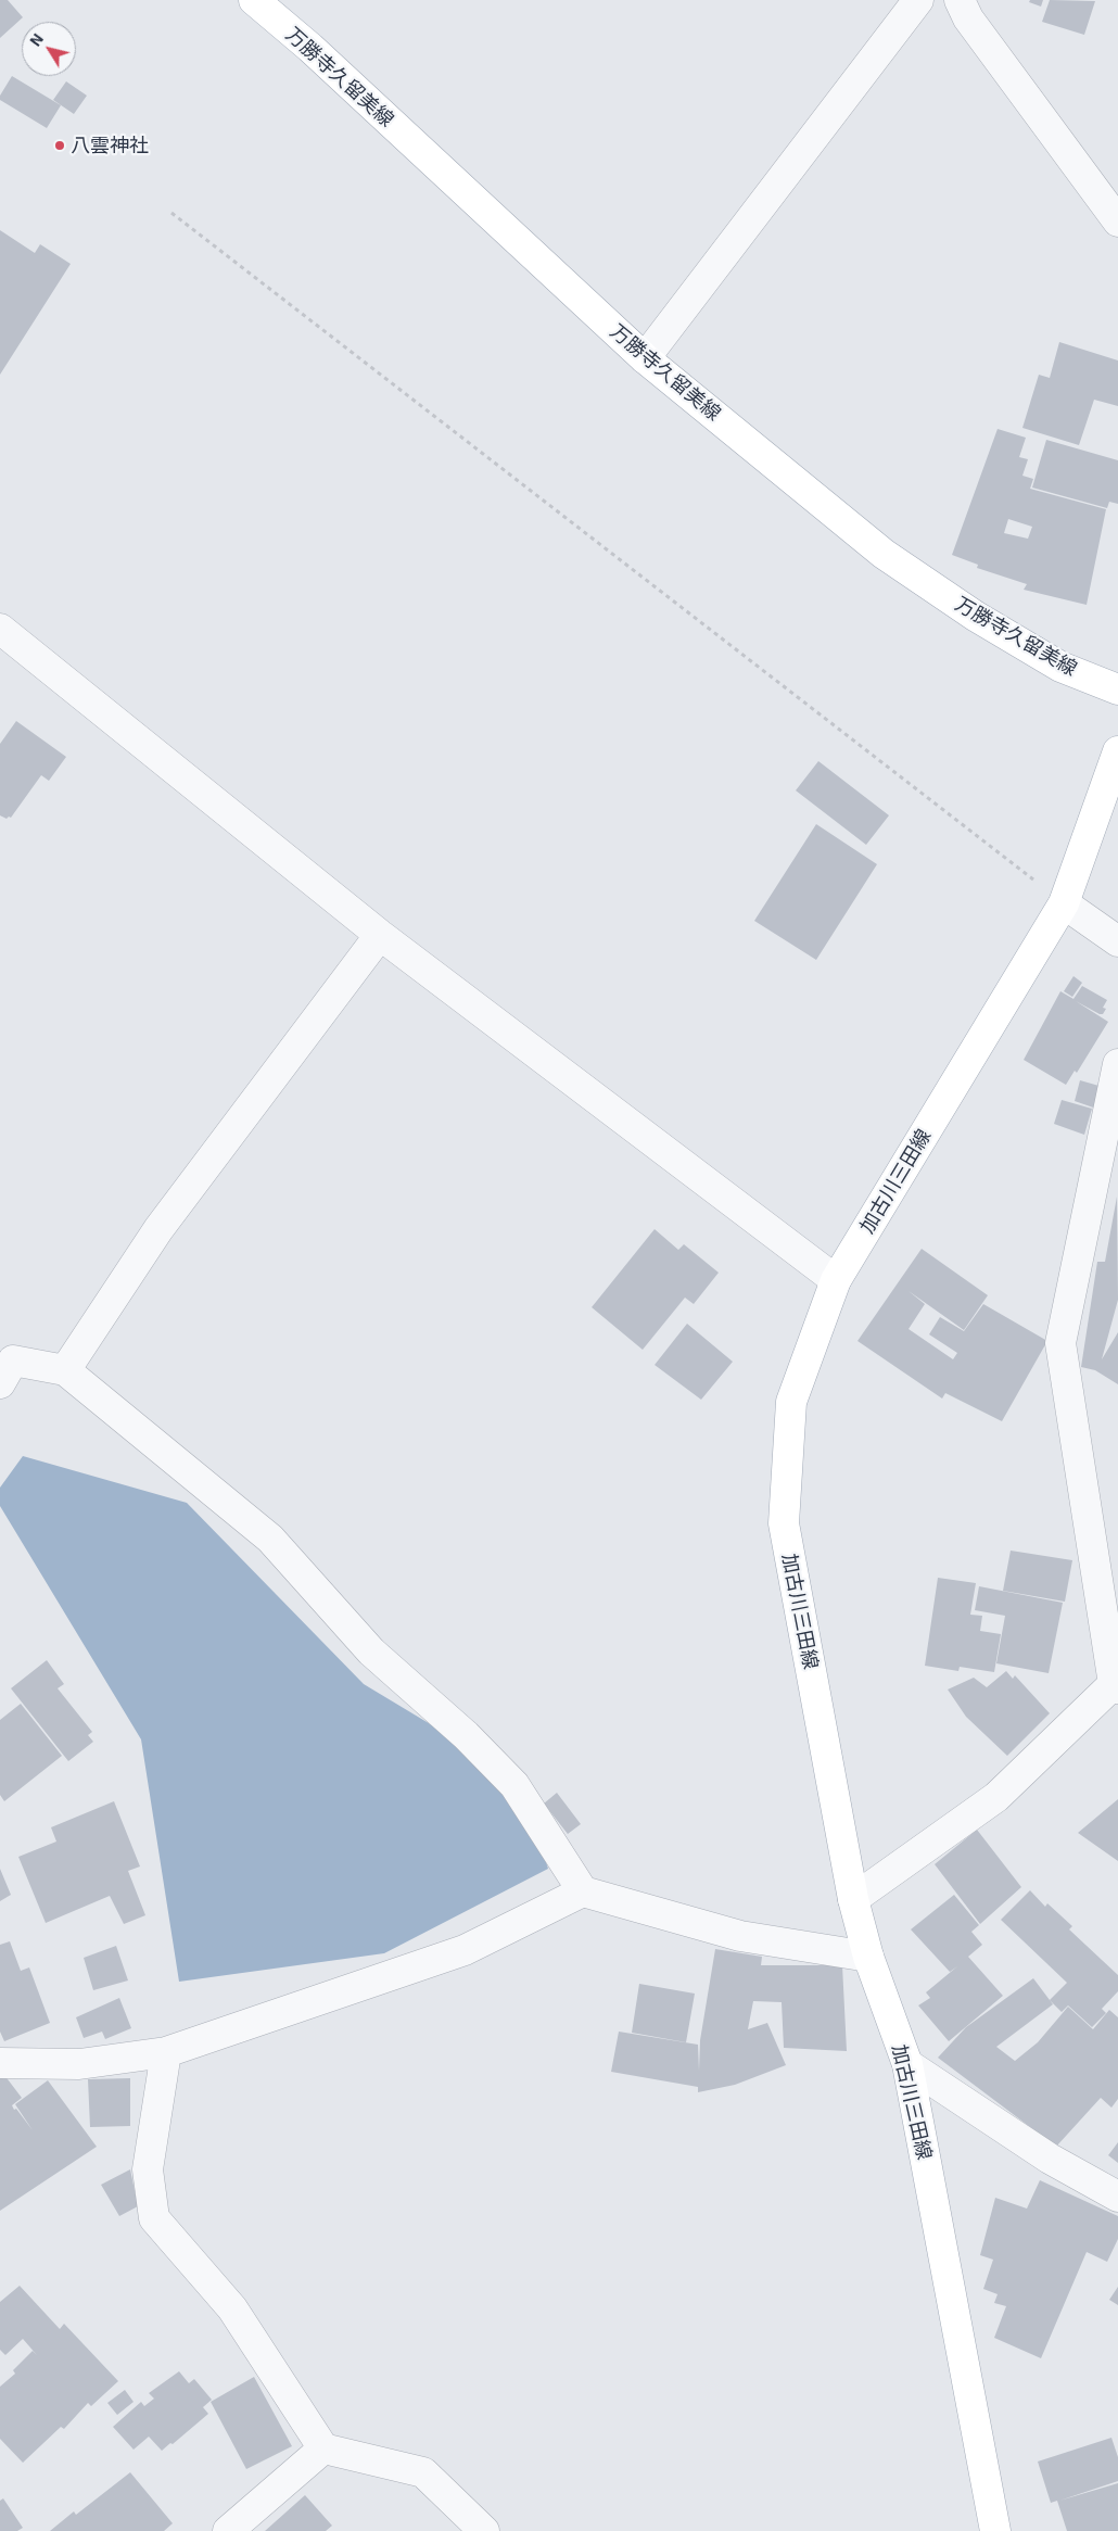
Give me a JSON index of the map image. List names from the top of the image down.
{
  "streets": {
    "main road": ["万勝寺久留美線", "加古川三田線"]
  },
  "places": ["八雲神社"],
  "north": "top left"
}
